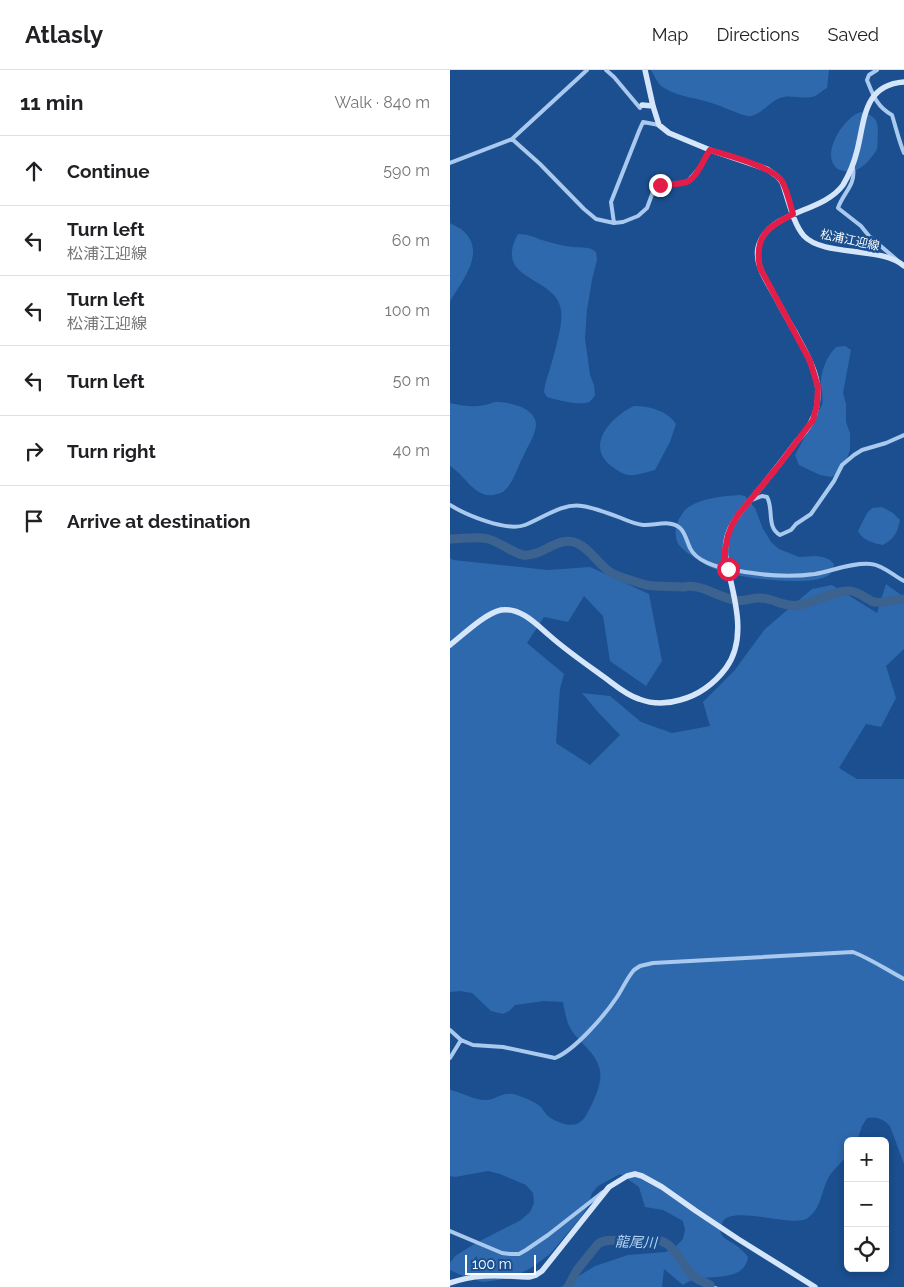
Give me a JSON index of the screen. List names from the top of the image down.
{
  "streets": {
    "street": ["松浦江迎線"]
  },
  "water": ["龍尾川"],
  "scale_bar": "100 m",
  "page": {
    "header": "Atlasly",
    "nav": ["Map", "Directions", "Saved"],
    "heading": ["11 min", "Walk · 840 m"],
    "list": [
      ["Continue", "590 m"],
      ["Turn left", "松浦江迎線", "60 m"],
      ["Turn left", "松浦江迎線", "100 m"],
      ["Turn left", "50 m"],
      ["Turn right", "40 m"],
      "Arrive at destination"
    ],
    "map_buttons": ["+", "−"],
    "scale": "100 m"
  }
}
